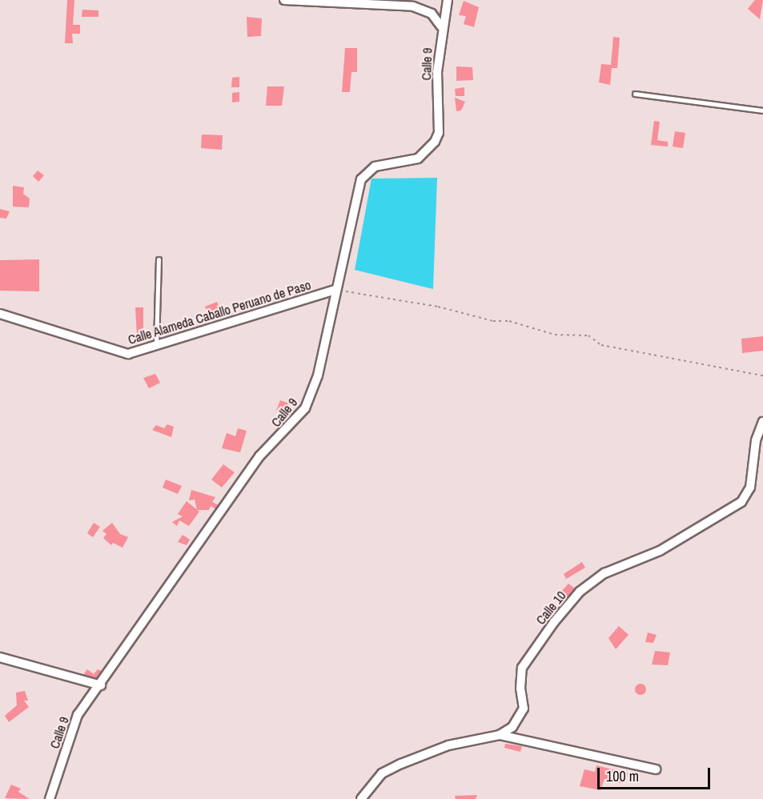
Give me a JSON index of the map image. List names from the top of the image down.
{
  "streets": {
    "street": ["Calle 9", "Calle Alameda Caballo Peruano de Paso", "Calle 10"]
  },
  "crossings": [
    ["Calle 9", "Calle Alameda Caballo Peruano de Paso"]
  ],
  "scale_bar": "100 m"
}
